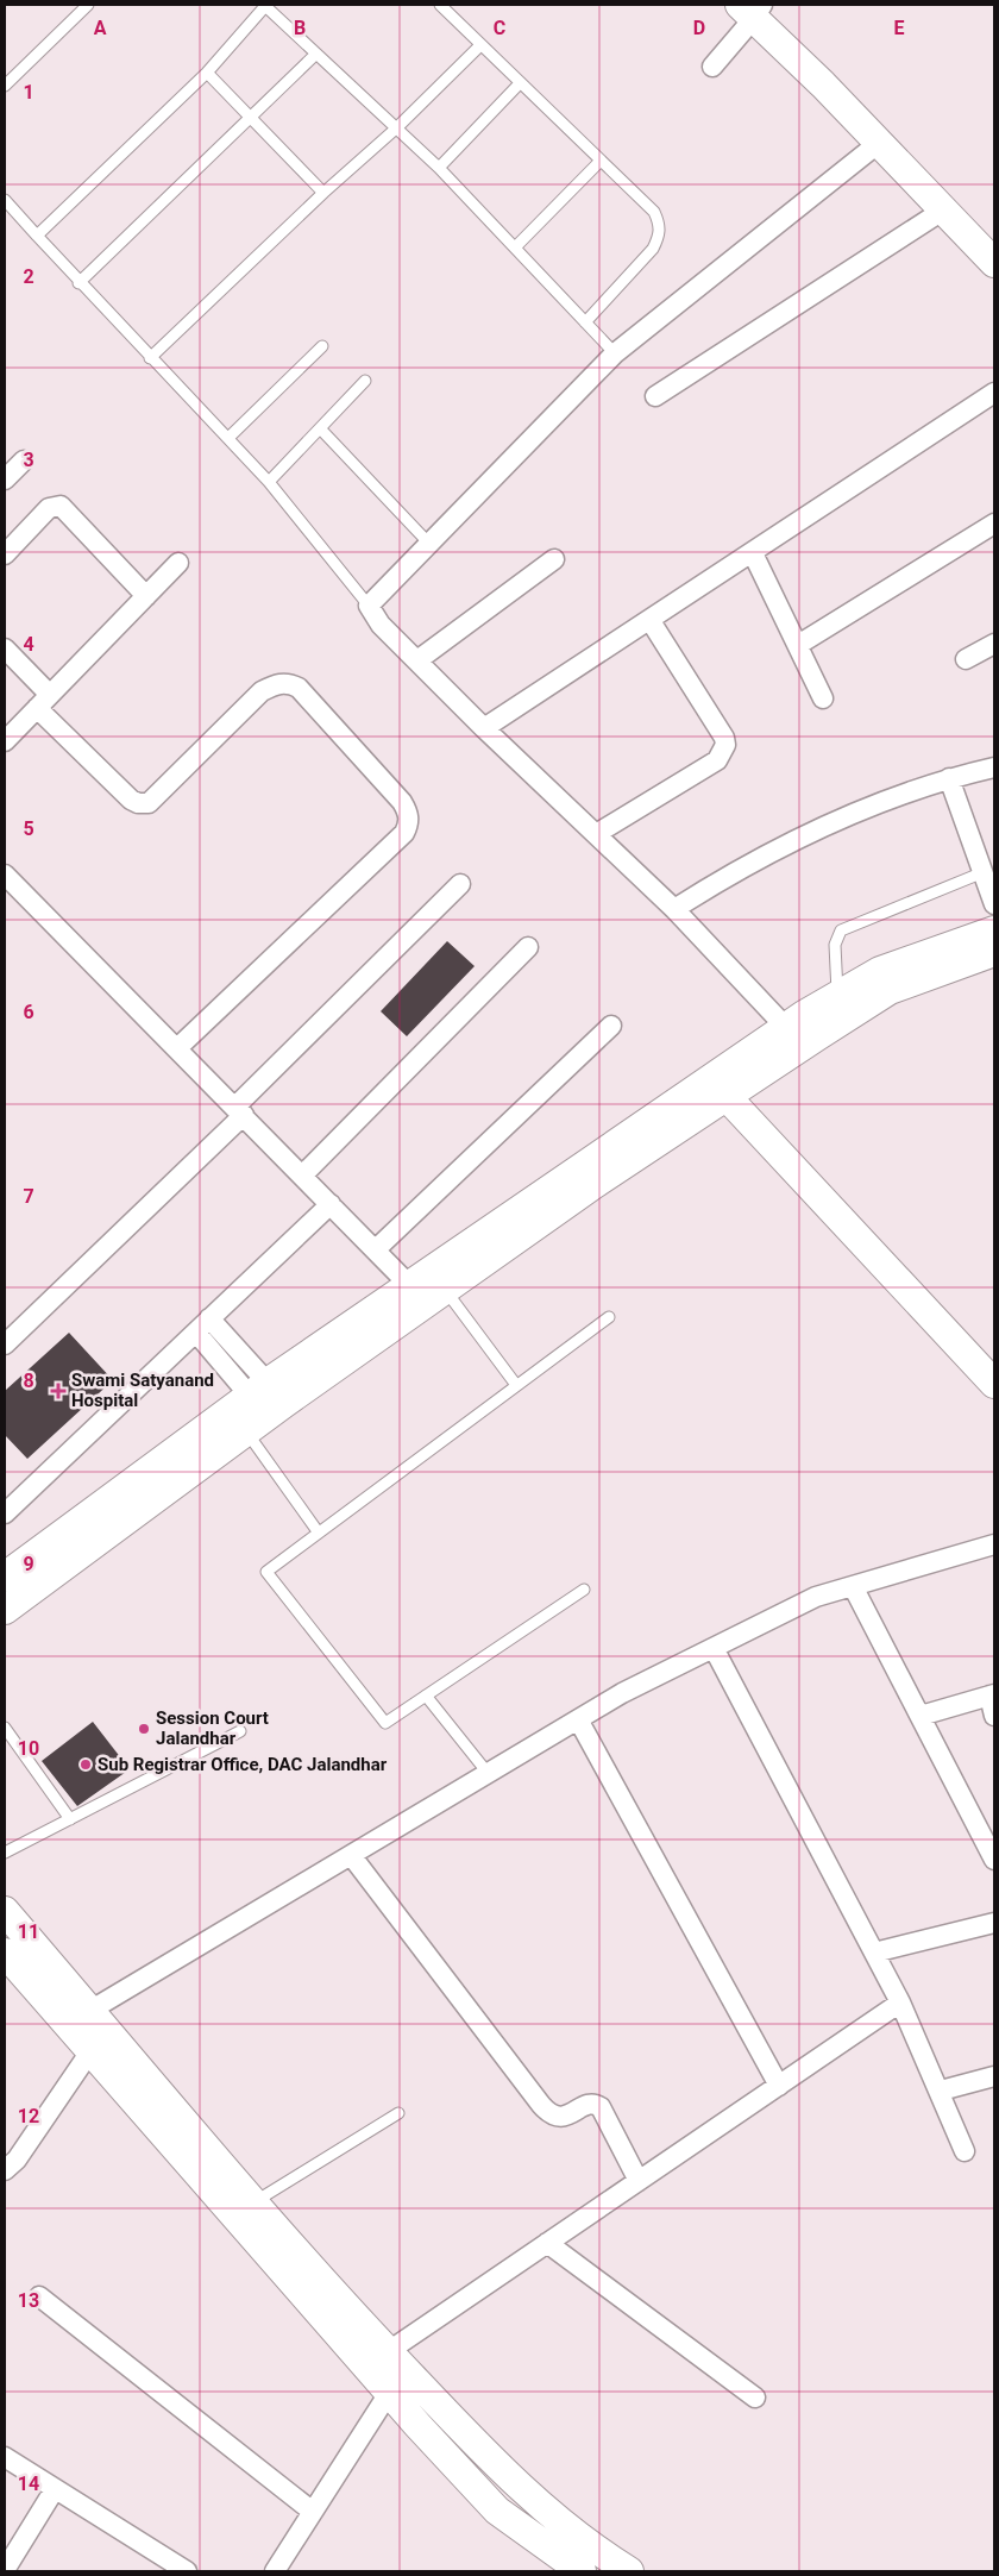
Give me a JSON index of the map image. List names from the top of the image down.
{
  "places": {
    "health": ["Swami Satyanand Hospital"],
    "other": ["Session Court Jalandhar", "Sub Registrar Office, DAC Jalandhar"]
  },
  "grid": {
    "columns": [
      "A",
      "B",
      "C",
      "D",
      "E"
    ],
    "rows": [
      "1",
      "2",
      "3",
      "4",
      "5",
      "6",
      "7",
      "8",
      "9",
      "10",
      "11",
      "12",
      "13",
      "14"
    ]
  }
}
